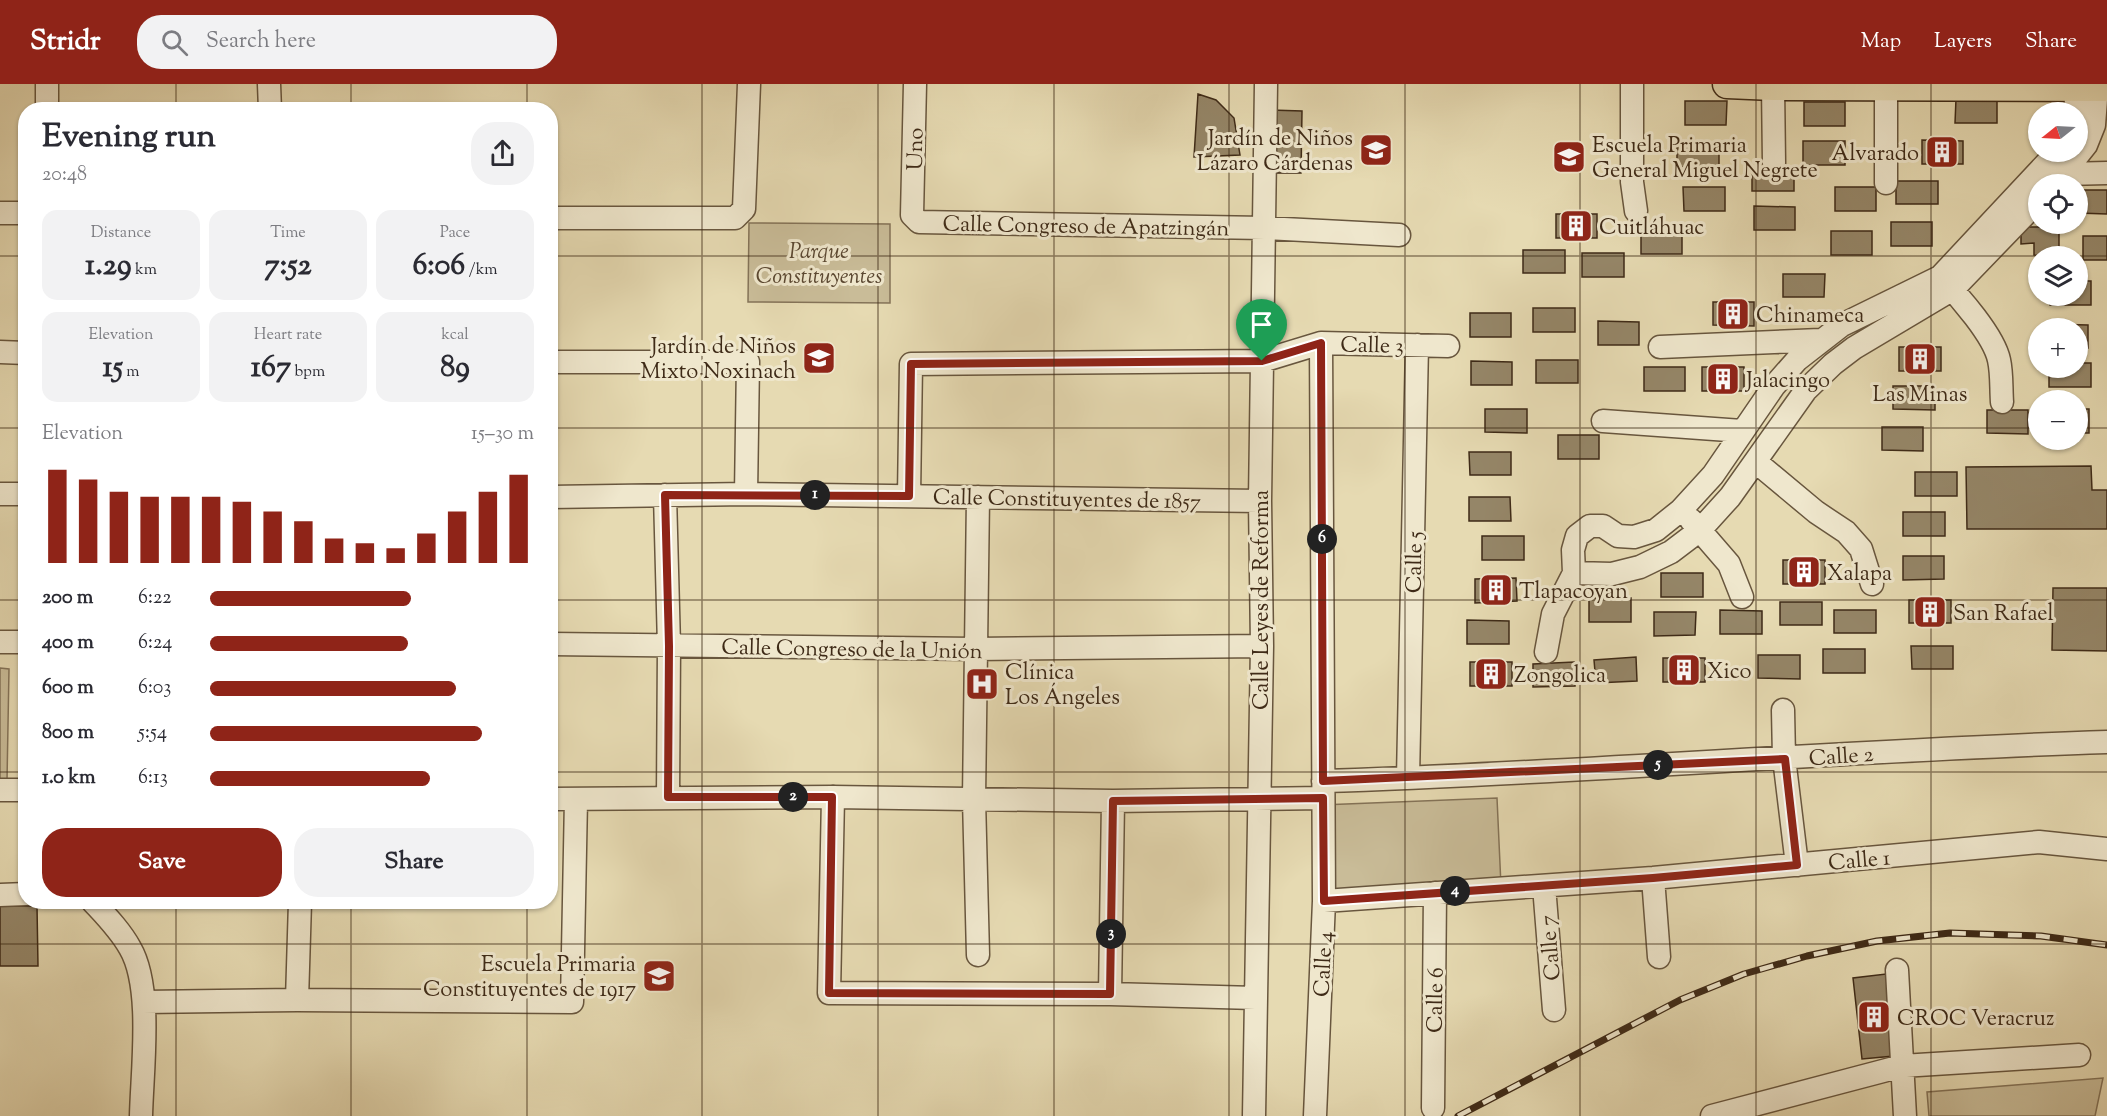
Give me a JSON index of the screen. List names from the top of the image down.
{
  "streets": {
    "street": [
      "Uno",
      "Calle Congreso de Apatzingán",
      "Calle 3",
      "Calle Constituyentes de 1857",
      "Calle 5",
      "Calle Leyes de Reforma",
      "Calle Congreso de la Unión",
      "Calle 2",
      "Calle 1",
      "Calle 7",
      "Calle 4",
      "Calle 6"
    ]
  },
  "crossings": [
    ["Uno", "Calle Congreso de Apatzingán"],
    ["Calle Congreso de Apatzingán", "Calle Leyes de Reforma"],
    ["Calle 3", "Calle Constituyentes de 1857"],
    ["Calle 3", "Calle 5"],
    ["Calle 3", "Calle Leyes de Reforma"],
    ["Calle 3", "Calle 4"],
    ["Calle Constituyentes de 1857", "Calle Leyes de Reforma"],
    ["Calle 5", "Calle 2"],
    ["Calle Leyes de Reforma", "Calle Congreso de la Unión"],
    ["Calle Leyes de Reforma", "Calle 2"],
    ["Calle 2", "Calle 4"],
    ["Calle 1", "Calle 7"],
    ["Calle 1", "Calle 4"],
    ["Calle 1", "Calle 6"]
  ],
  "parks": ["Parque Constituyentes"],
  "places": {
    "school or university": [
      "Jardín de Niños Lázaro Cárdenas",
      "Escuela Primaria General Miguel Negrete",
      "Jardín de Niños Mixto Noxinach",
      "Escuela Primaria Constituyentes de 1917"
    ],
    "building": [
      "Alvarado",
      "Cuitláhuac",
      "Chinameca",
      "Las Minas",
      "Jalacingo",
      "Xalapa",
      "Tlapacoyan",
      "San Rafael",
      "Xico",
      "Zongolica",
      "CROC Veracruz"
    ],
    "hospital": ["Clínica Los Ángeles"]
  },
  "north": "left",
  "page": {
    "header": "Stridr",
    "search": "Search here",
    "nav": ["Map", "Layers", "Share"],
    "map_buttons": ["+", "−"],
    "heading": ["Evening run", "20:48"],
    "stats": [
      ["Distance", "1.29 km"],
      ["Time", "7:52"],
      ["Pace", "6:06 /km"],
      ["Elevation", "15 m"],
      ["Heart rate", "167 bpm"],
      ["kcal", "89"]
    ],
    "chart": ["Elevation", "15–30 m"],
    "pins": [
      "1",
      "6",
      "5",
      "2",
      "4",
      "3"
    ],
    "list": [
      {
        "name": "200 m",
        "note": "6:22"
      },
      {
        "name": "400 m",
        "note": "6:24"
      },
      {
        "name": "600 m",
        "note": "6:03"
      },
      {
        "name": "800 m",
        "note": "5:54"
      },
      {
        "name": "1.0 km",
        "note": "6:13"
      }
    ],
    "buttons": ["Save", "Share"]
  }
}
